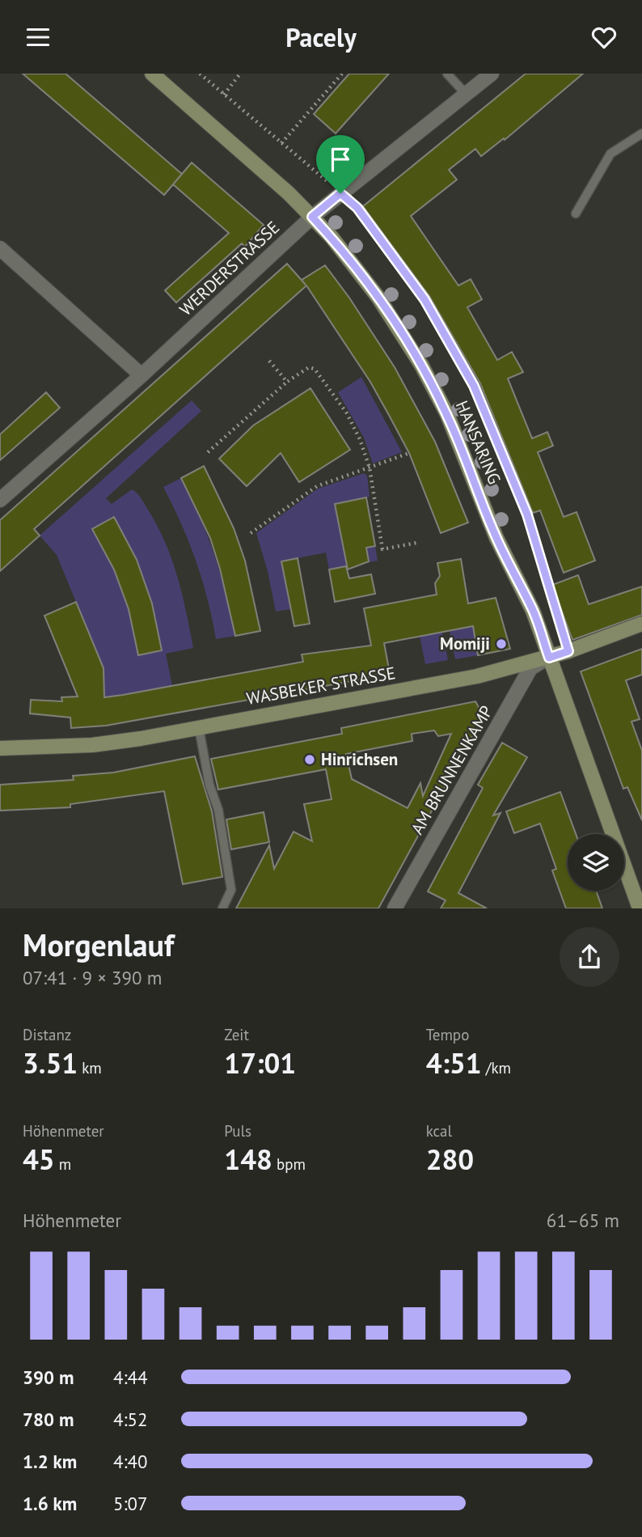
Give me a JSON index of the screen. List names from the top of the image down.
{
  "streets": {
    "main road": ["HANSARING", "WASBEKER STRASSE"],
    "street": ["WERDERSTRASSE", "AM BRUNNENKAMP"]
  },
  "crossings": [
    ["WERDERSTRASSE", "HANSARING"],
    ["HANSARING", "WASBEKER STRASSE"],
    ["HANSARING", "AM BRUNNENKAMP"],
    ["WASBEKER STRASSE", "AM BRUNNENKAMP"]
  ],
  "places": ["Momiji", "Hinrichsen"],
  "page": {
    "header": "Pacely",
    "heading": ["Morgenlauf", "07:41 · 9 × 390 m"],
    "stats": [
      ["Distanz", "3.51 km"],
      ["Zeit", "17:01"],
      ["Tempo", "4:51 /km"],
      ["Höhenmeter", "45 m"],
      ["Puls", "148 bpm"],
      ["kcal", "280"]
    ],
    "chart": ["Höhenmeter", "61–65 m"],
    "list": [
      {
        "name": "390 m",
        "note": "4:44"
      },
      {
        "name": "780 m",
        "note": "4:52"
      },
      {
        "name": "1.2 km",
        "note": "4:40"
      },
      {
        "name": "1.6 km",
        "note": "5:07"
      }
    ]
  }
}
